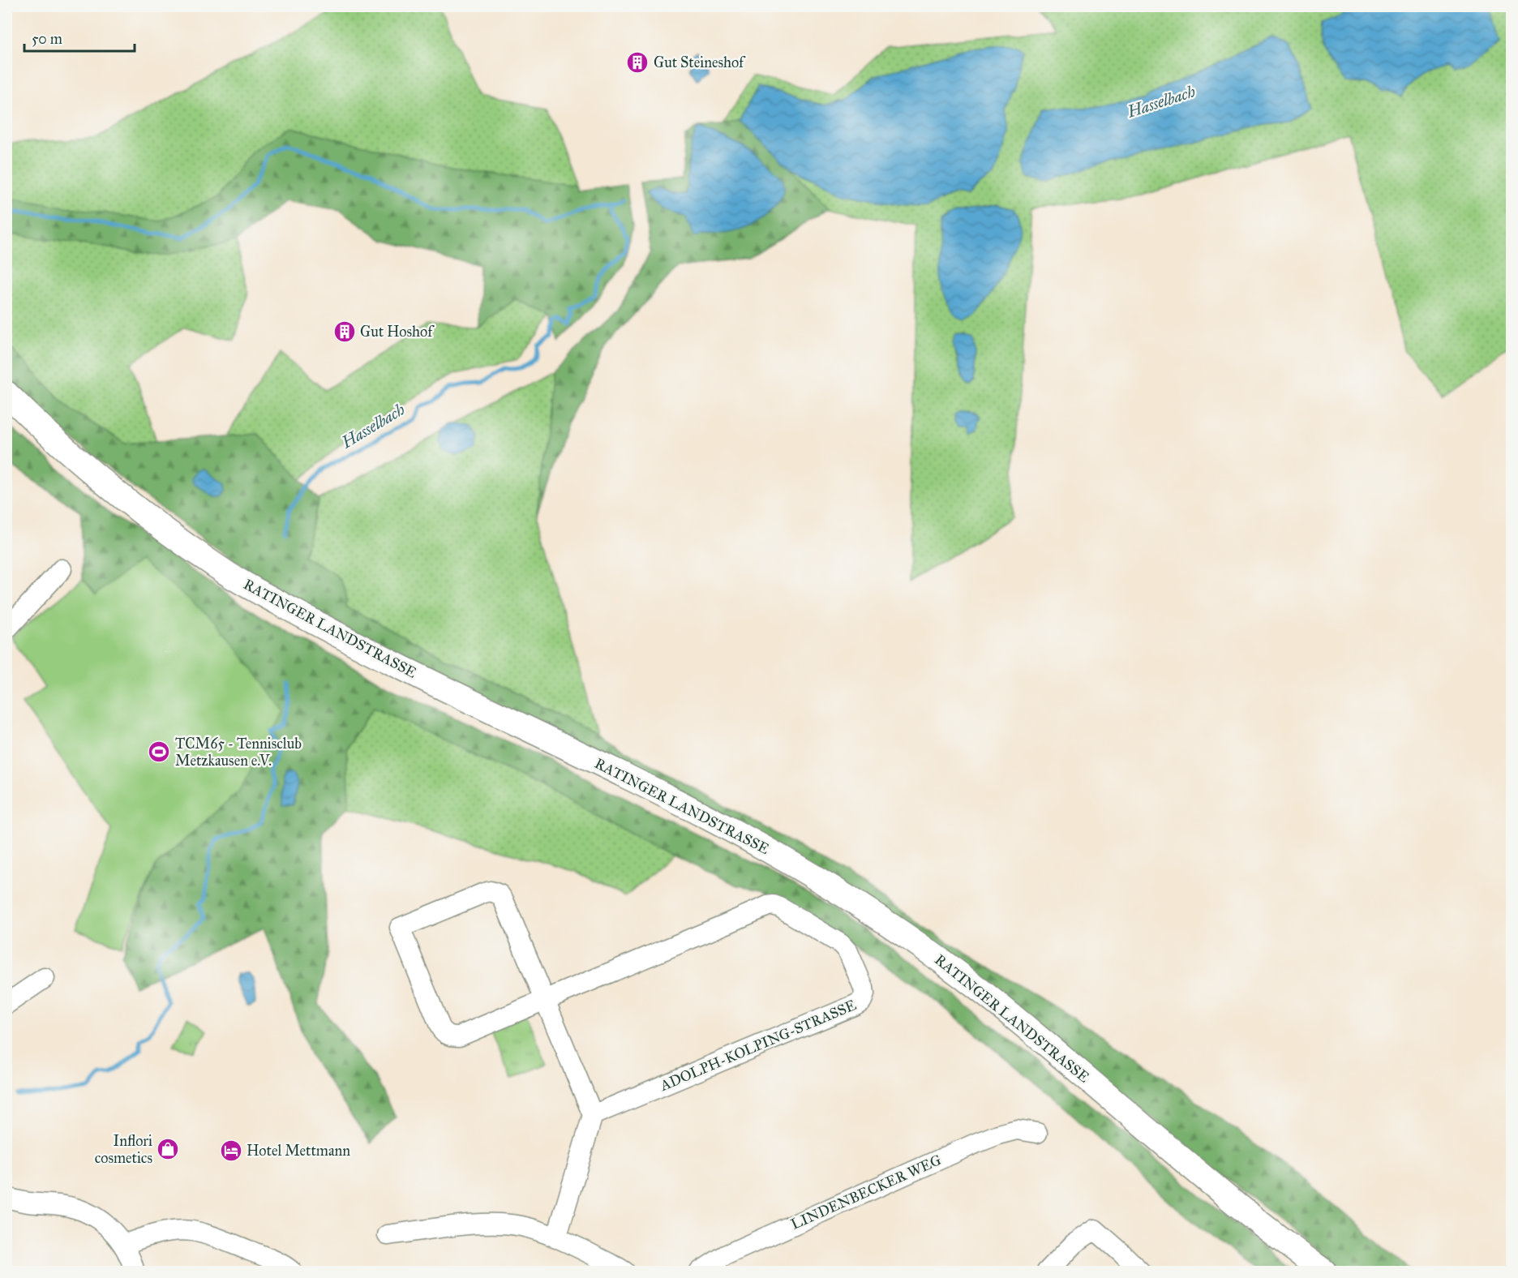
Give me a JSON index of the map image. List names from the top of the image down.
{
  "streets": {
    "main road": ["RATINGER LANDSTRASSE"],
    "street": ["ADOLPH-KOLPING-STRASSE", "LINDENBECKER WEG"]
  },
  "water": ["Hasselbach"],
  "places": {
    "building": ["Gut Steineshof", "Gut Hoshof"],
    "sports": ["TCM65 - Tennisclub Metzkausen e.V."],
    "shop": ["Inflori cosmetics"],
    "hotel": ["Hotel Mettmann"]
  },
  "scale_bar": "50 m"
}
